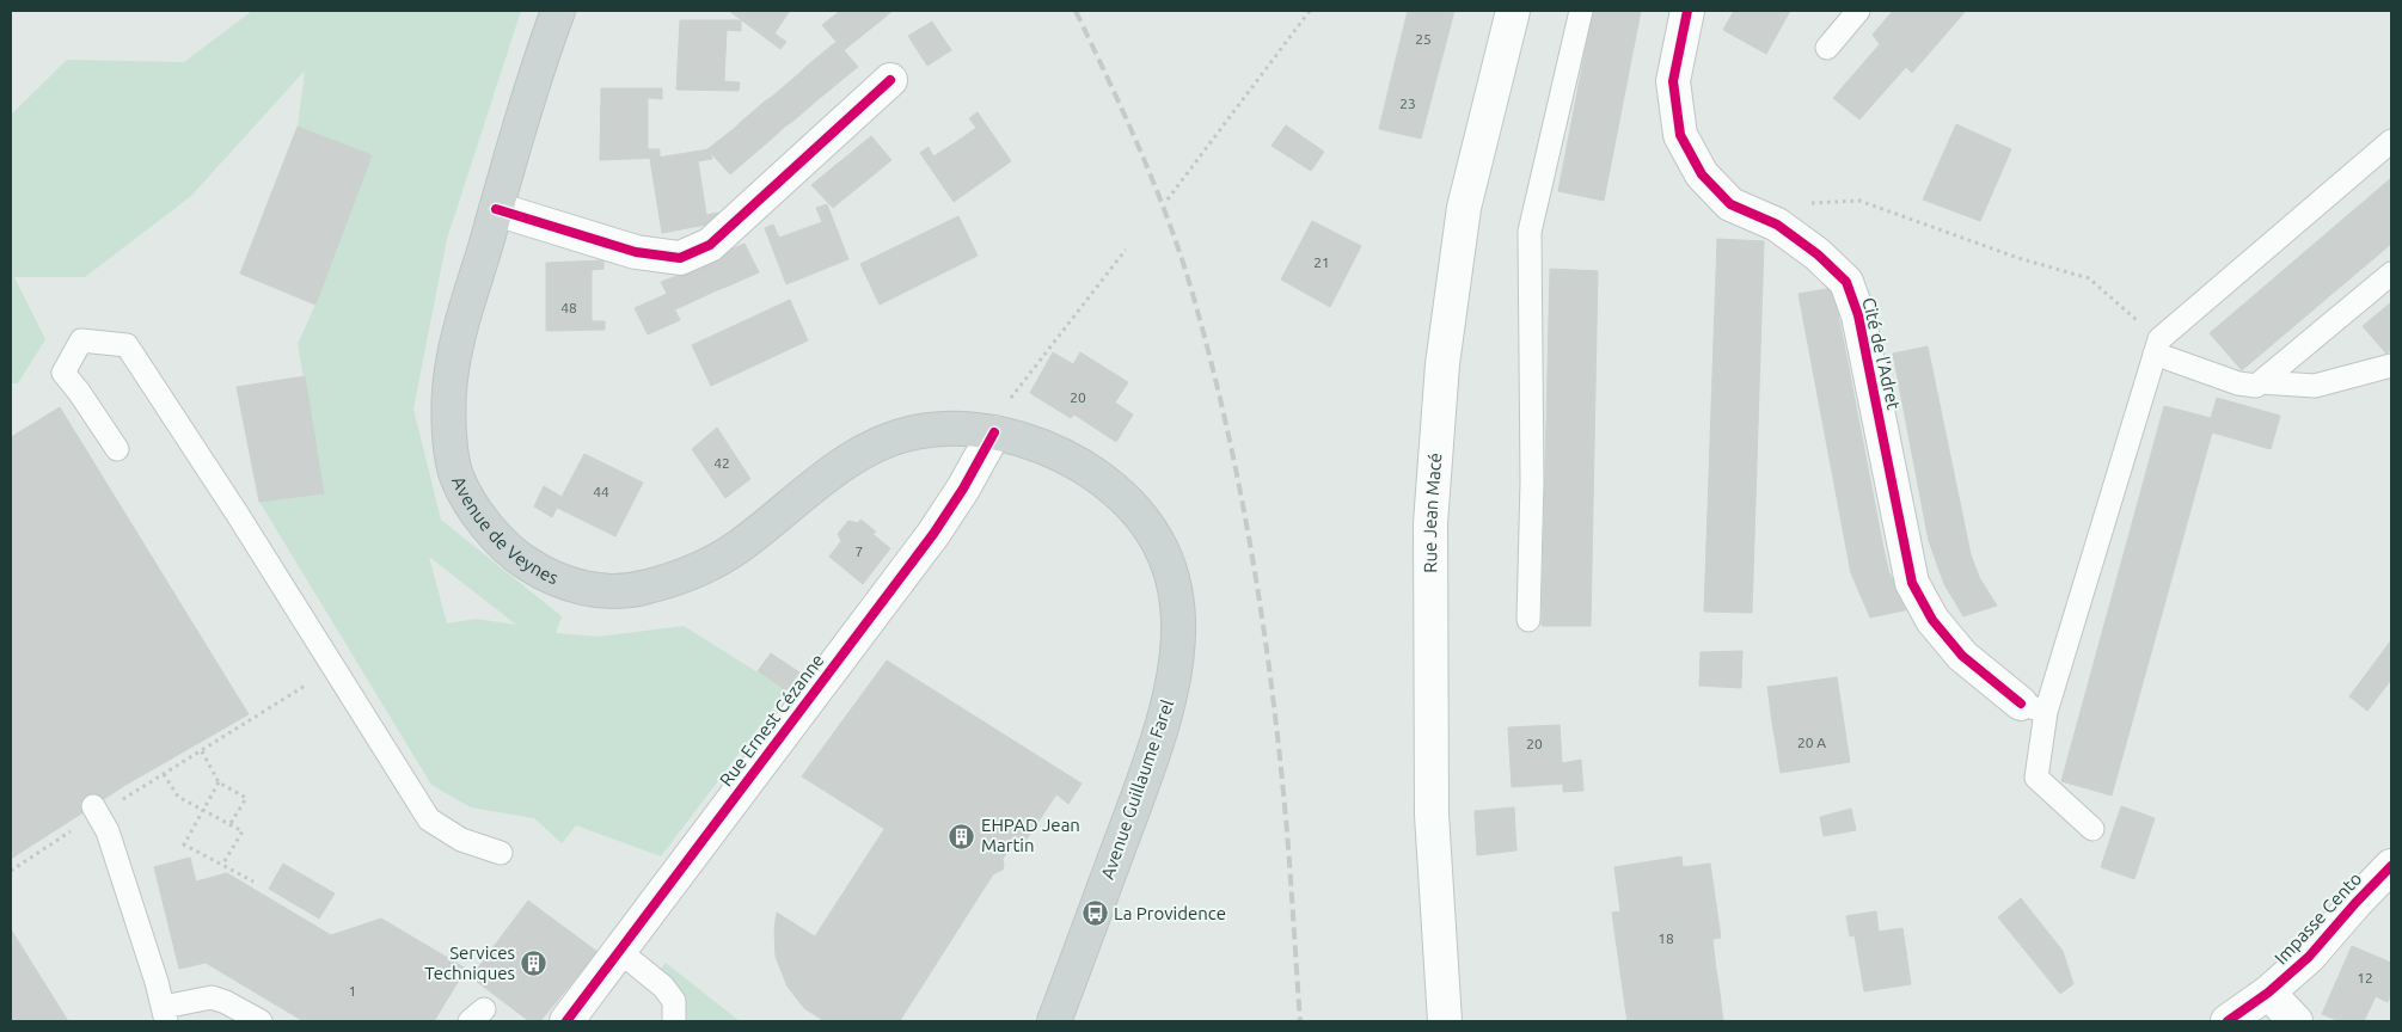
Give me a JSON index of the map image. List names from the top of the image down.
{
  "streets": {
    "main road": ["Avenue de Veynes", "Avenue Guillaume Farel"],
    "street": [
      "Cité de l'Adret",
      "Rue Jean Macé",
      "Rue Ernest Cézanne",
      "Impasse Cento"
    ]
  },
  "crossings": [
    ["Avenue de Veynes", "Rue Ernest Cézanne"],
    ["Avenue de Veynes", "Avenue Guillaume Farel"],
    ["Rue Ernest Cézanne", "Avenue Guillaume Farel"]
  ],
  "places": {
    "building": ["EHPAD Jean Martin", "Services Techniques"],
    "bus stop": ["La Providence"]
  },
  "house_numbers": [
    "25",
    "23",
    "21",
    "48",
    "20",
    "42",
    "44",
    "7",
    "20 A",
    "20",
    "18",
    "12",
    "1"
  ]
}
